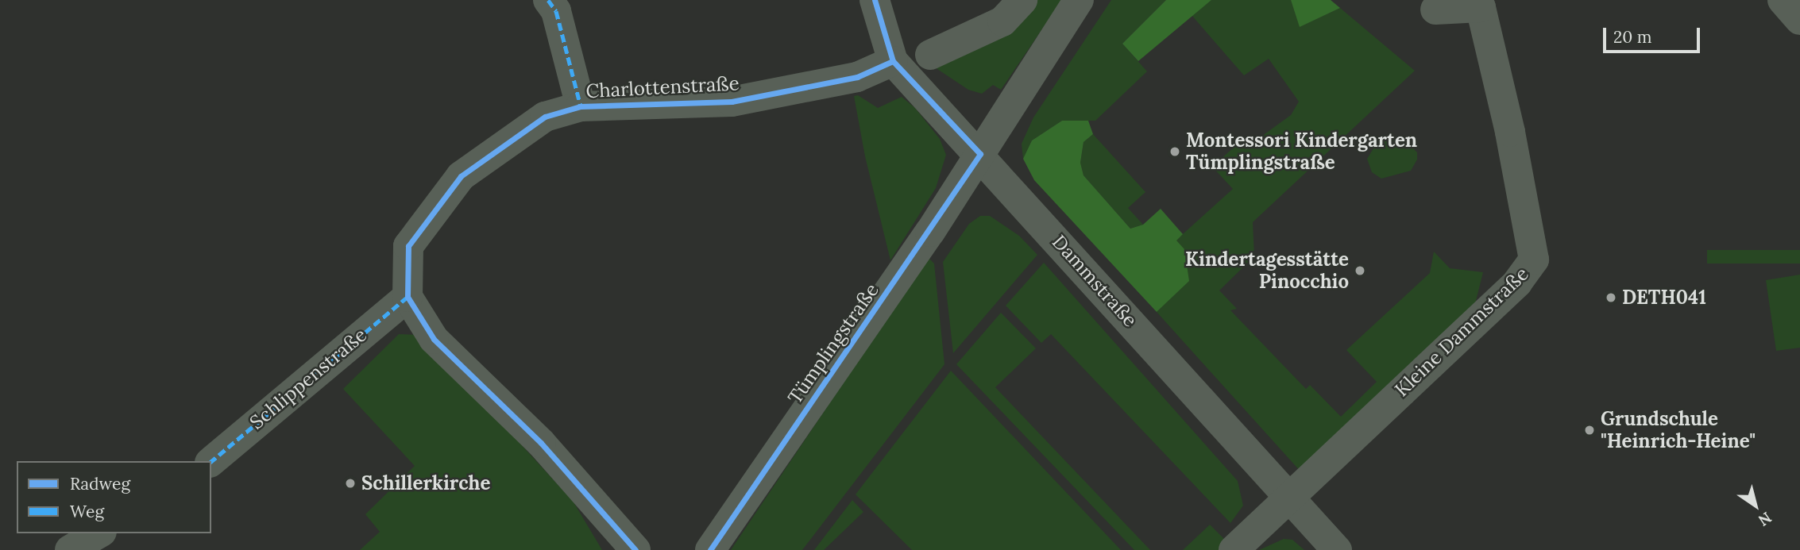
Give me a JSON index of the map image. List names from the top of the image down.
{
  "streets": {
    "street": [
      "Charlottenstraße",
      "Dammstraße",
      "Kleine Dammstraße",
      "Tümplingstraße",
      "Schlippenstraße"
    ]
  },
  "crossings": [
    ["Charlottenstraße", "Dammstraße"],
    ["Charlottenstraße", "Schlippenstraße"],
    ["Dammstraße", "Kleine Dammstraße"],
    ["Dammstraße", "Tümplingstraße"]
  ],
  "places": [
    "Montessori Kindergarten Tümplingstraße",
    "Kindertagesstätte Pinocchio",
    "DETH041",
    "Grundschule \"Heinrich-Heine\"",
    "Schillerkirche"
  ],
  "legend": ["Radweg", "Weg"],
  "scale_bar": "20 m",
  "north": "bottom right"
}
